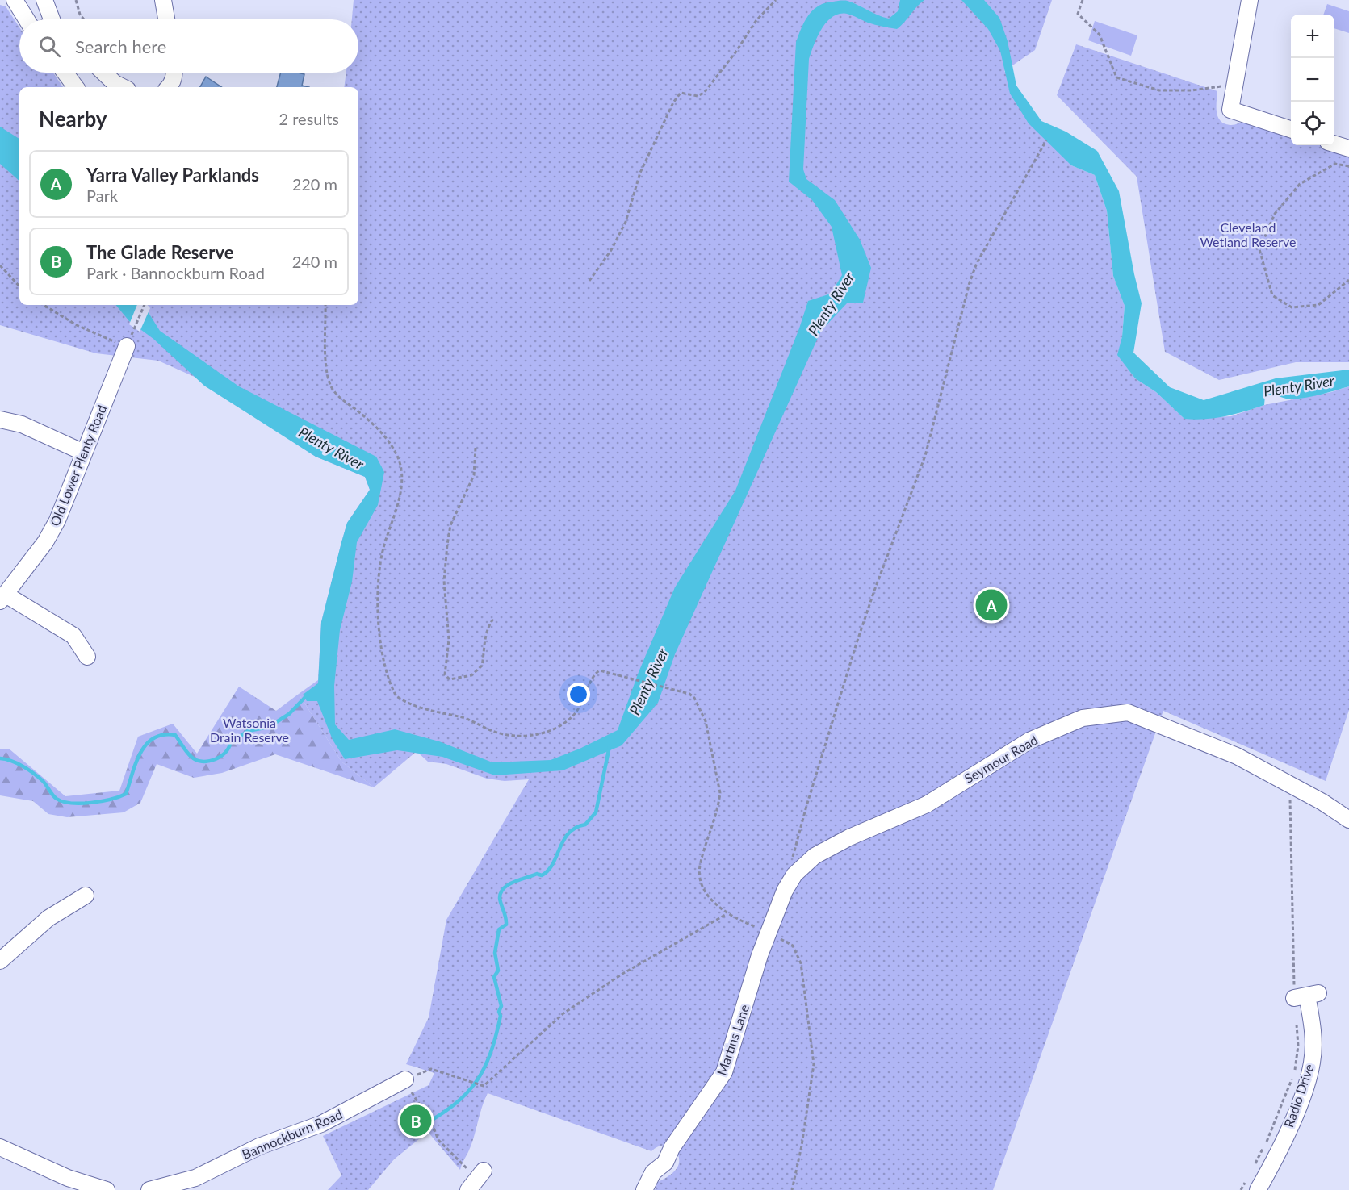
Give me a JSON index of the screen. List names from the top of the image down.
{
  "streets": {
    "street": [
      "Old Lower Plenty Road",
      "Seymour Road",
      "Martins Lane",
      "Radio Drive",
      "Bannockburn Road"
    ]
  },
  "crossings": [
    ["Seymour Road", "Martins Lane"]
  ],
  "water": ["Plenty River"],
  "parks": ["Cleveland Wetland Reserve", "Watsonia Drain Reserve"],
  "page": {
    "map_buttons": ["+", "−"],
    "search": "Search here",
    "heading": ["Nearby", "2 results"],
    "list": [
      {
        "mark": "A",
        "name": "Yarra Valley Parklands",
        "note": "Park",
        "value": "220 m"
      },
      {
        "mark": "B",
        "name": "The Glade Reserve",
        "note": "Park · Bannockburn Road",
        "value": "240 m"
      }
    ],
    "pins": ["A", "B"]
  }
}
